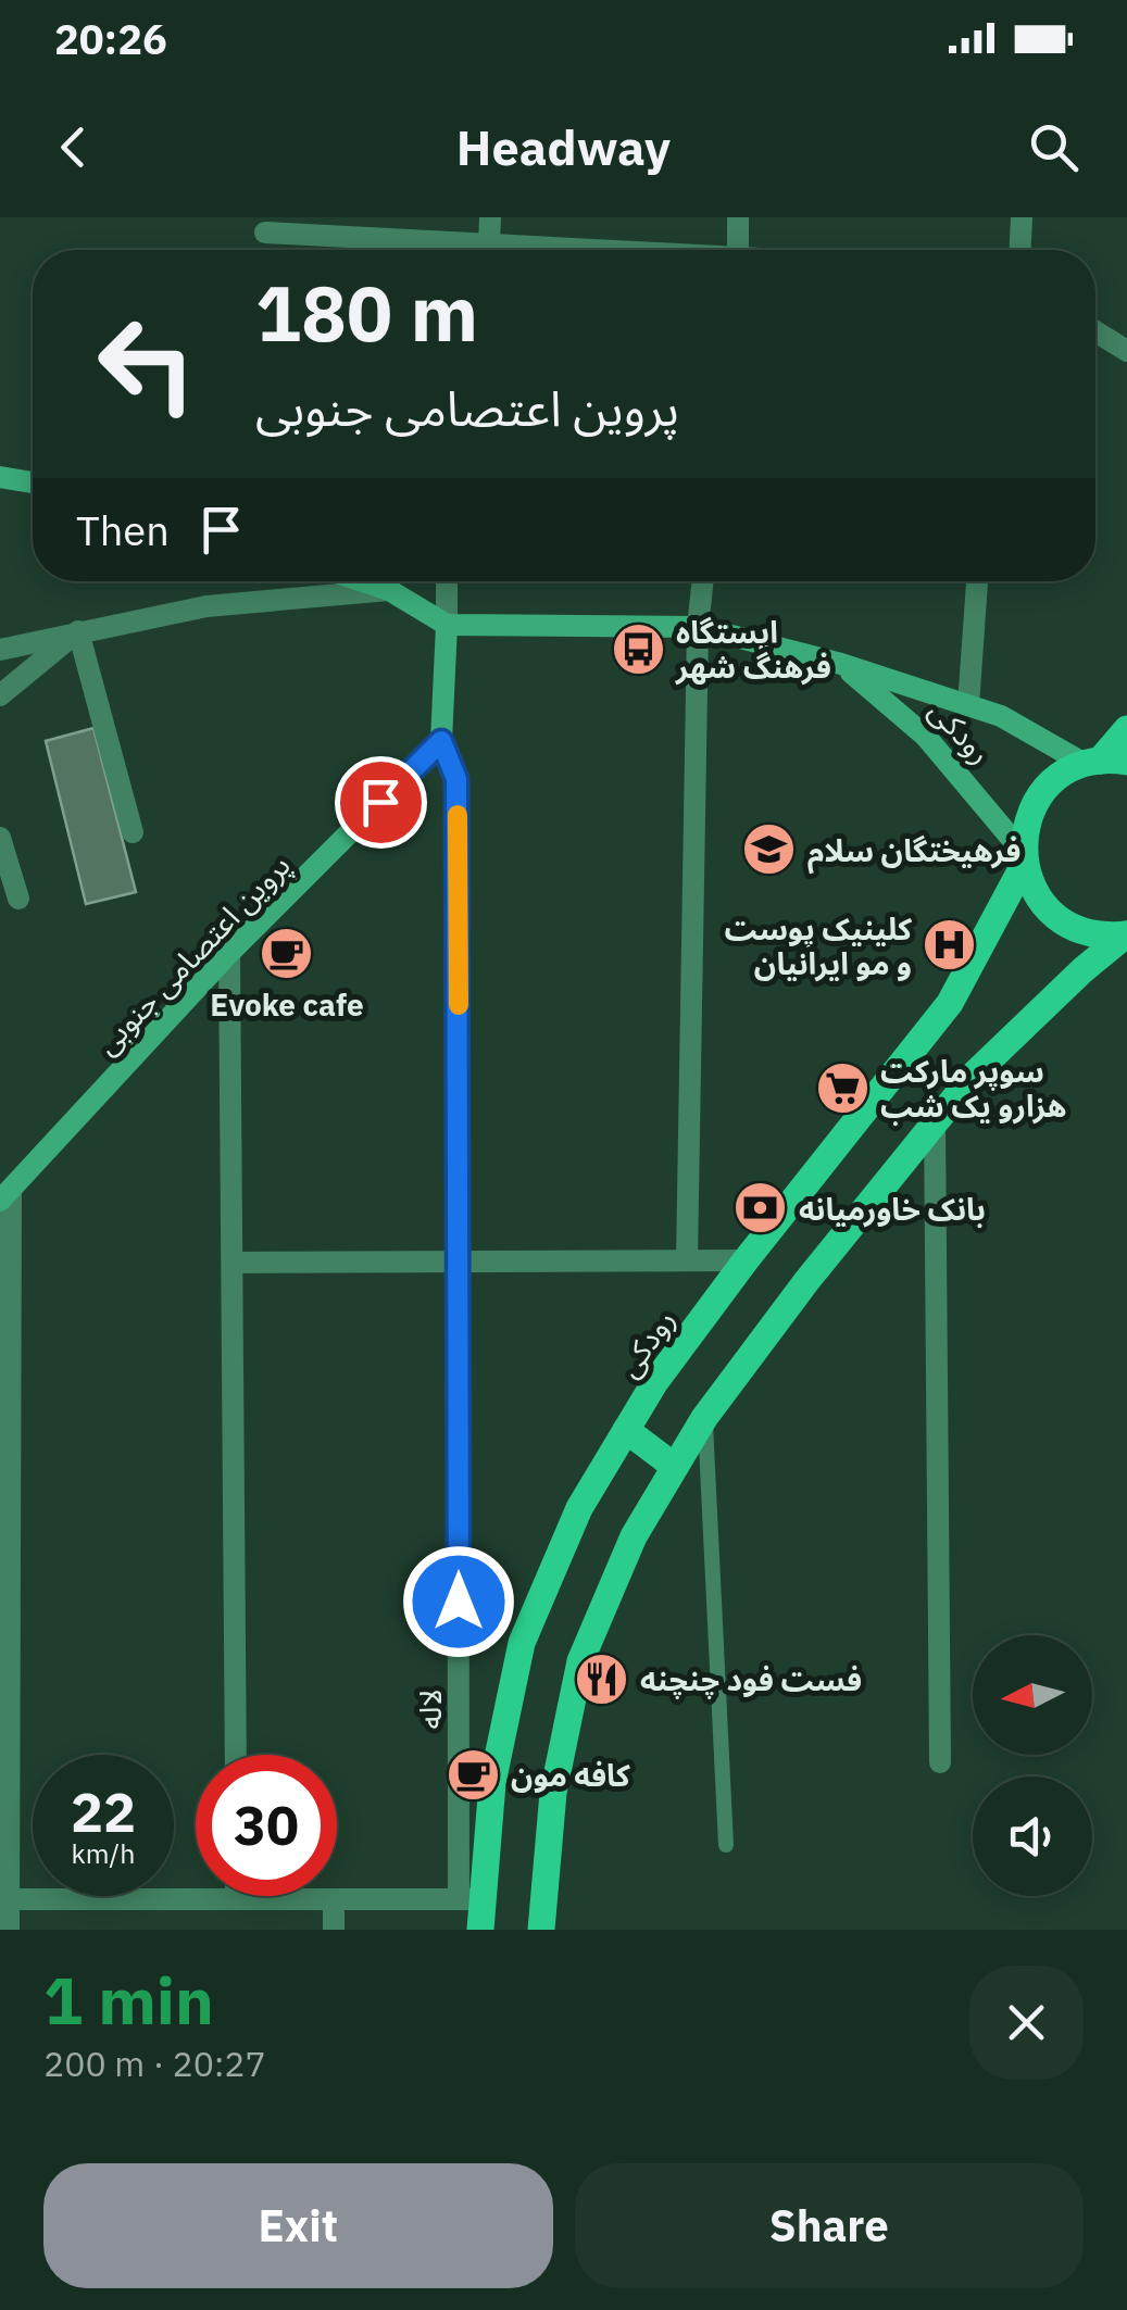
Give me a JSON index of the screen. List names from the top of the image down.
{
  "streets": {
    "main road": ["رودکی", "پروین اعتصامی جنوبی", "رودکى"],
    "street": ["لاله"]
  },
  "crossings": [
    ["رودکی", "رودکى"],
    ["پروین اعتصامی جنوبی", "لاله"],
    ["رودکى", "لاله"]
  ],
  "places": {
    "bus stop": ["ایستگاه فرهنگ شهر"],
    "school or university": ["فرهیختگان سلام"],
    "hospital": ["کلینیک پوست و مو ایرانیان"],
    "cafe": ["Evoke cafe", "کافه مون"],
    "supermarket": ["سوپر مارکت هزارو یک شب"],
    "bank": ["بانک خاورمیانه"],
    "restaurant": ["فست فود چنچنه"]
  },
  "north": "left",
  "page": {
    "status": "20:26",
    "header": "Headway",
    "turn": ["180 m", "پروین اعتصامی جنوبی"],
    "then": "Then",
    "speed": "22 km/h",
    "limit": "30",
    "heading": ["1 min", "200 m · 20:27"],
    "buttons": ["Exit", "Share"]
  }
}
